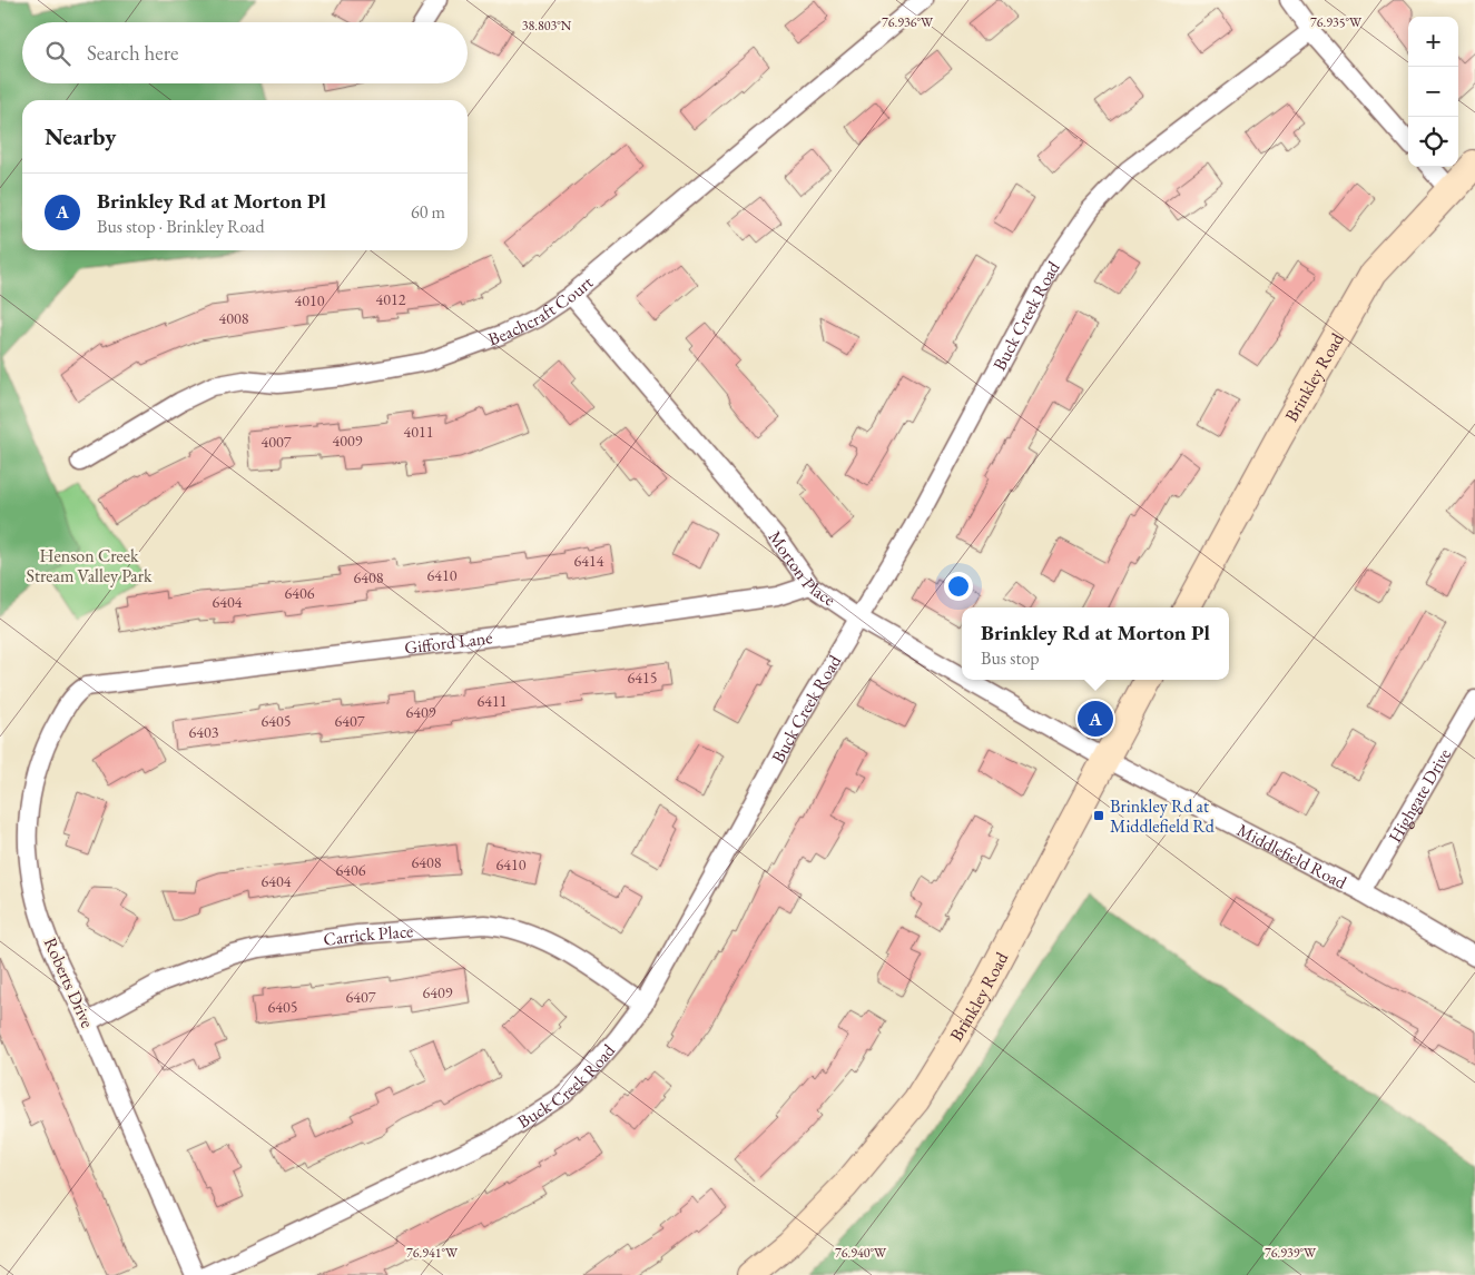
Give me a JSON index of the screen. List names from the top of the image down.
{
  "streets": {
    "main road": ["Brinkley Road"],
    "street": [
      "Beachcraft Court",
      "Buck Creek Road",
      "Morton Place",
      "Gifford Lane",
      "Highgate Drive",
      "Middlefield Road",
      "Carrick Place",
      "Roberts Drive"
    ]
  },
  "crossings": [
    ["Beachcraft Court", "Morton Place"],
    ["Buck Creek Road", "Morton Place"],
    ["Buck Creek Road", "Carrick Place"],
    ["Brinkley Road", "Morton Place"],
    ["Brinkley Road", "Middlefield Road"],
    ["Morton Place", "Gifford Lane"],
    ["Morton Place", "Middlefield Road"],
    ["Gifford Lane", "Roberts Drive"],
    ["Highgate Drive", "Middlefield Road"],
    ["Carrick Place", "Roberts Drive"]
  ],
  "parks": ["Henson Creek Stream Valley Park"],
  "places": {
    "transit": ["Brinkley Rd at Middlefield Rd"]
  },
  "house_numbers": [
    "4012",
    "4010",
    "4008",
    "4011",
    "4009",
    "4007",
    "6414",
    "6410",
    "6408",
    "6406",
    "6404",
    "6415",
    "6411",
    "6409",
    "6405",
    "6407",
    "6403",
    "6408",
    "6410",
    "6406",
    "6404",
    "6409",
    "6407",
    "6405"
  ],
  "page": {
    "map_buttons": ["+", "−"],
    "search": "Search here",
    "heading": "Nearby",
    "list": [
      {
        "mark": "A",
        "name": "Brinkley Rd at Morton Pl",
        "note": "Bus stop · Brinkley Road",
        "value": "60 m"
      }
    ],
    "popup": ["Brinkley Rd at Morton Pl", "Bus stop"],
    "pins": "A"
  },
  "coordinates": [
    "76.936°W",
    "76.935°W",
    "38.803°N",
    "76.941°W",
    "76.940°W",
    "76.939°W"
  ]
}
